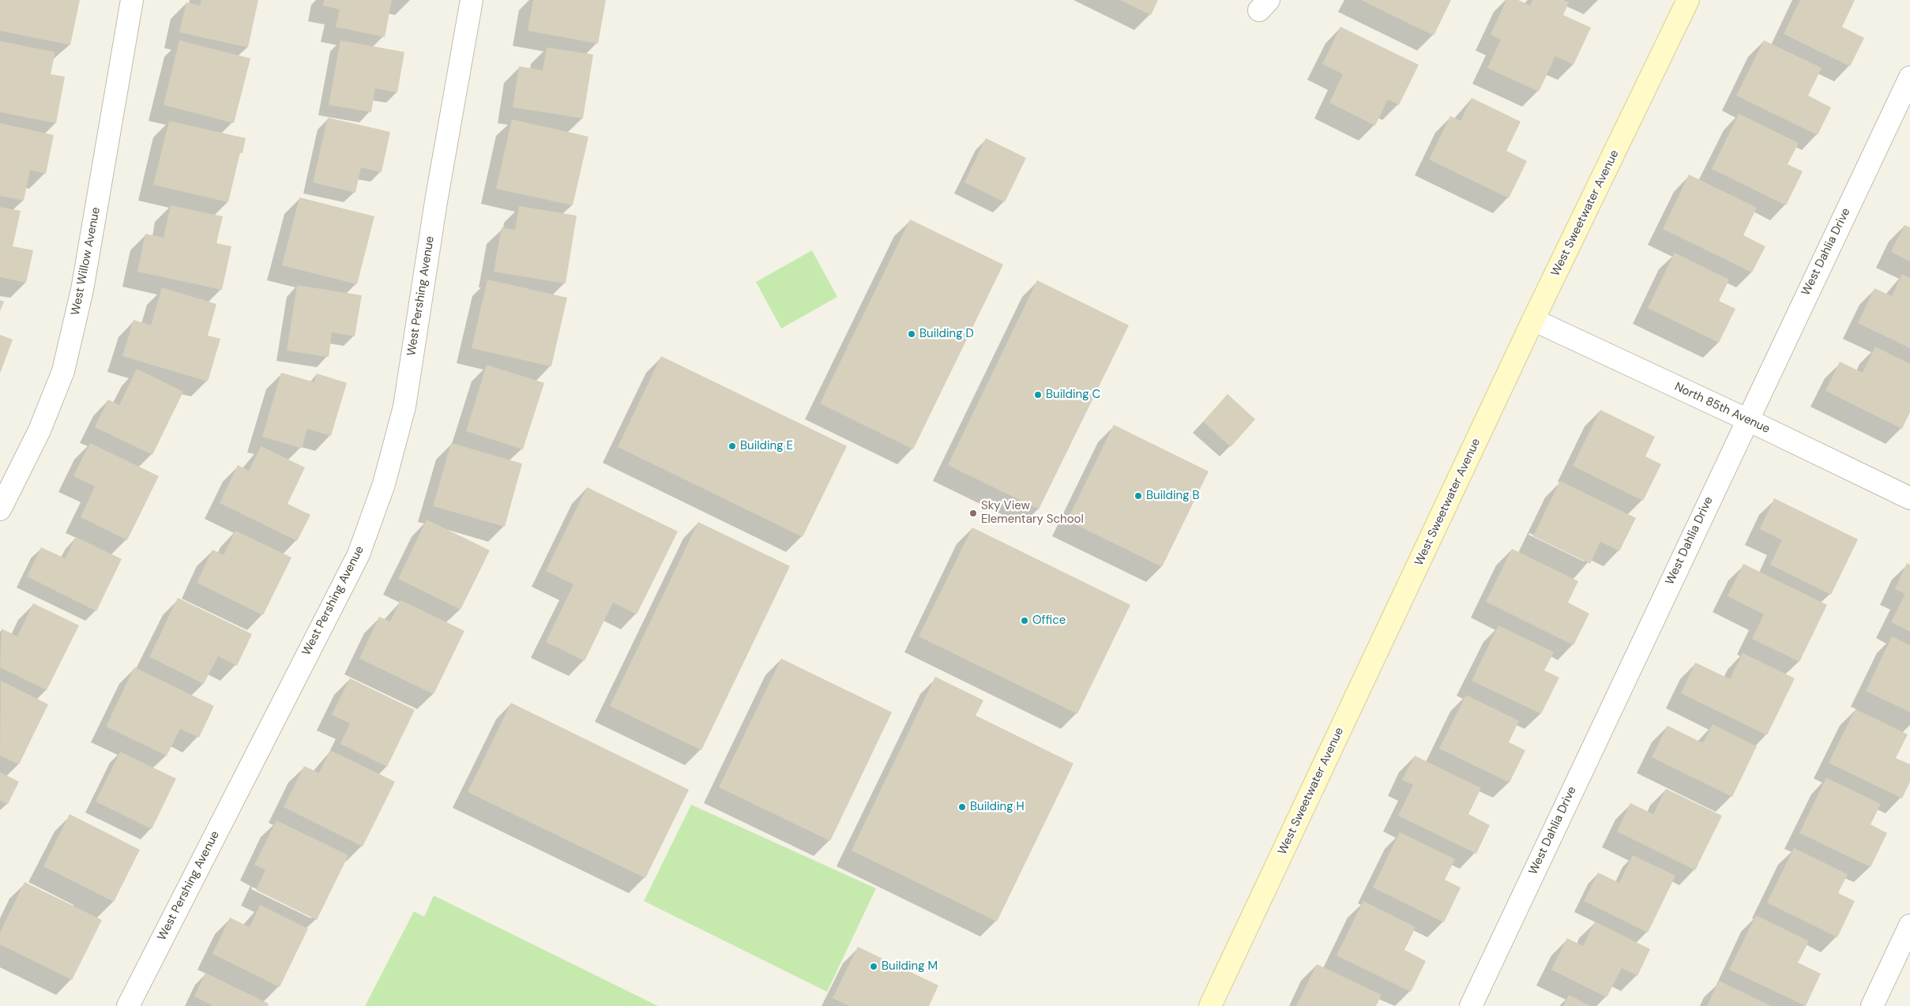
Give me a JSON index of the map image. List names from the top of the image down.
{
  "streets": {
    "street": [
      "West Sweetwater Avenue",
      "West Dahlia Drive",
      "West Willow Avenue",
      "West Pershing Avenue",
      "North 85th Avenue"
    ]
  },
  "crossings": [
    ["West Sweetwater Avenue", "North 85th Avenue"],
    ["West Dahlia Drive", "North 85th Avenue"]
  ],
  "places": [
    "Building D",
    "Building C",
    "Building E",
    "Building B",
    "Sky View Elementary School",
    "Office",
    "Building H",
    "Building M"
  ]
}
